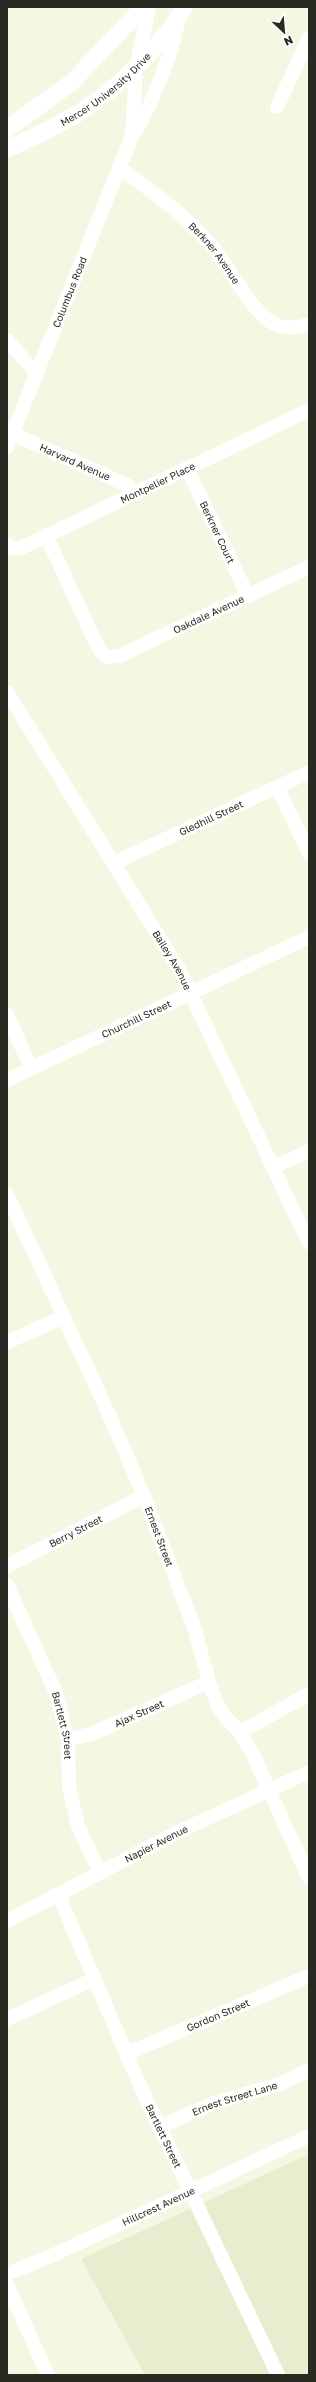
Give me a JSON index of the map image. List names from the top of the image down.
{
  "streets": {
    "main road": ["Mercer University Drive"],
    "street": [
      "Berkner Avenue",
      "Columbus Road",
      "Harvard Avenue",
      "Montpelier Place",
      "Berkner Court",
      "Oakdale Avenue",
      "Gledhill Street",
      "Bailey Avenue",
      "Churchill Street",
      "Berry Street",
      "Ernest Street",
      "Ajax Street",
      "Bartlett Street",
      "Napier Avenue",
      "Gordon Street",
      "Ernest Street Lane",
      "Hillcrest Avenue"
    ]
  },
  "crossings": [
    ["Mercer University Drive", "Columbus Road"],
    ["Berkner Avenue", "Columbus Road"],
    ["Columbus Road", "Harvard Avenue"],
    ["Harvard Avenue", "Montpelier Place"],
    ["Montpelier Place", "Berkner Court"],
    ["Montpelier Place", "Oakdale Avenue"],
    ["Berkner Court", "Oakdale Avenue"],
    ["Gledhill Street", "Bailey Avenue"],
    ["Bailey Avenue", "Churchill Street"],
    ["Berry Street", "Ernest Street"],
    ["Ernest Street", "Ajax Street"],
    ["Ernest Street", "Napier Avenue"],
    ["Ajax Street", "Bartlett Street"],
    ["Bartlett Street", "Napier Avenue"],
    ["Bartlett Street", "Gordon Street"],
    ["Bartlett Street", "Ernest Street Lane"],
    ["Bartlett Street", "Hillcrest Avenue"]
  ],
  "north": "bottom right"
}
